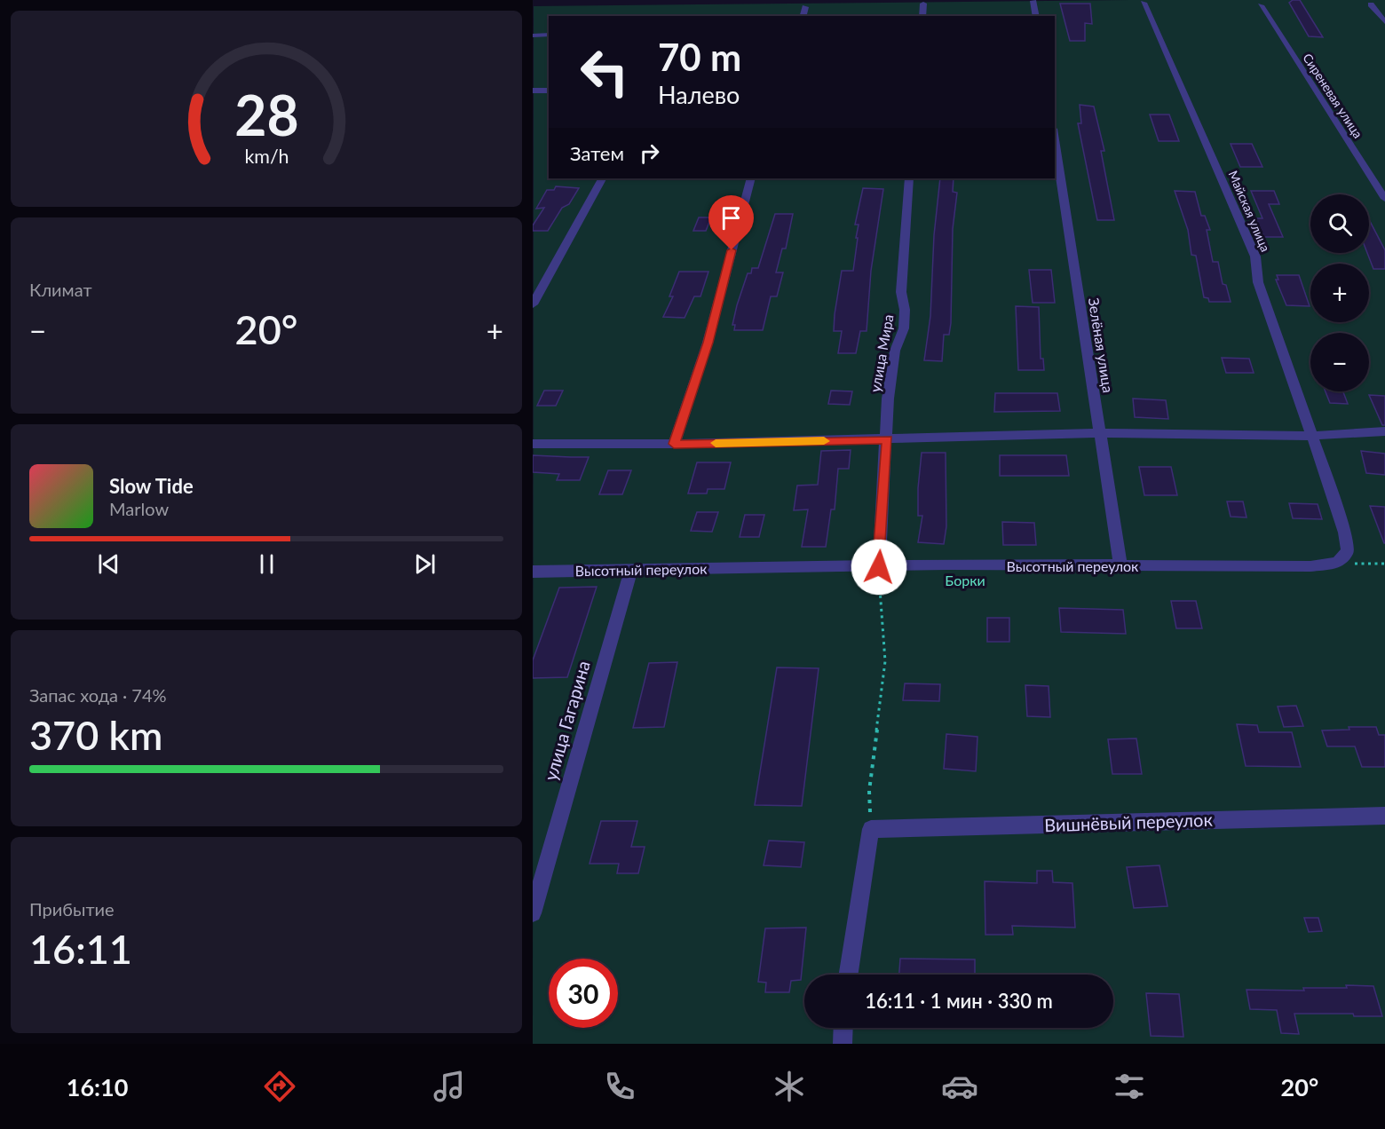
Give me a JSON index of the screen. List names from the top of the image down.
{
  "streets": {
    "street": [
      "Сиреневая улица",
      "Майская улица",
      "Зелёная улица",
      "улица Мира",
      "Высотный переулок",
      "улица Гагарина",
      "Вишнёвый переулок"
    ]
  },
  "crossings": [
    ["Зелёная улица", "Высотный переулок"],
    ["улица Мира", "Высотный переулок"],
    ["Высотный переулок", "улица Гагарина"]
  ],
  "parks": ["Борки"],
  "page": {
    "turn": ["70 m", "Налево"],
    "then": "Затем",
    "map_buttons": ["+", "−"],
    "tile": [
      "Климат",
      ["Запас хода · 74%", "370 km"],
      ["Прибытие", "16:11"]
    ],
    "heat": ["−", "20°", "+"],
    "song": ["Slow Tide", "Marlow"],
    "limit": "30",
    "trip": "16:11 · 1 мин · 330 m",
    "tabs": ["16:10", "20°"],
    "gauge": ["28", "km/h"]
  }
}
